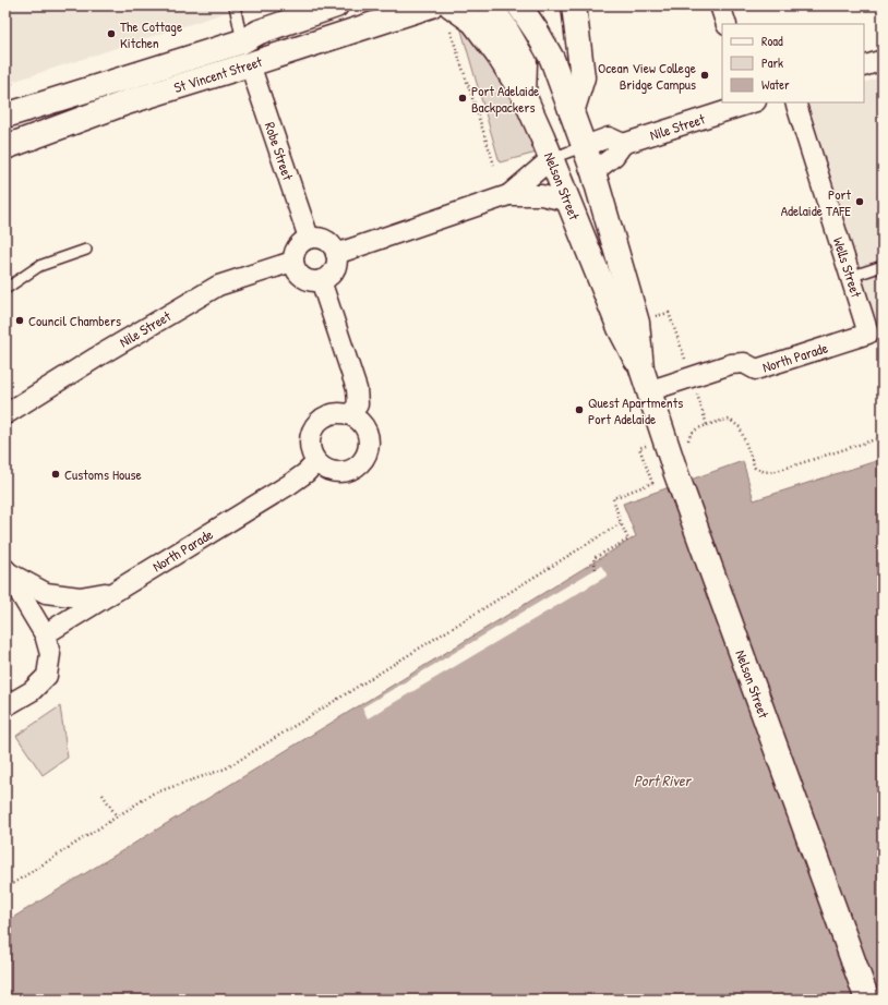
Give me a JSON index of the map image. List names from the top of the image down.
{
  "streets": {
    "main road": ["St Vincent Street", "Nelson Street"],
    "street": [
      "Nile Street",
      "Robe Street",
      "Wells Street",
      "North Parade"
    ]
  },
  "crossings": [
    ["St Vincent Street", "Robe Street"],
    ["Nile Street", "Robe Street"],
    ["Nelson Street", "North Parade"],
    ["Wells Street", "North Parade"]
  ],
  "water": ["Port River"],
  "places": [
    "The Cottage Kitchen",
    "Ocean View College Bridge Campus",
    "Port Adelaide Backpackers",
    "Port Adelaide TAFE",
    "Council Chambers",
    "Quest Apartments Port Adelaide",
    "Customs House"
  ],
  "legend": ["Road", "Park", "Water"]
}
